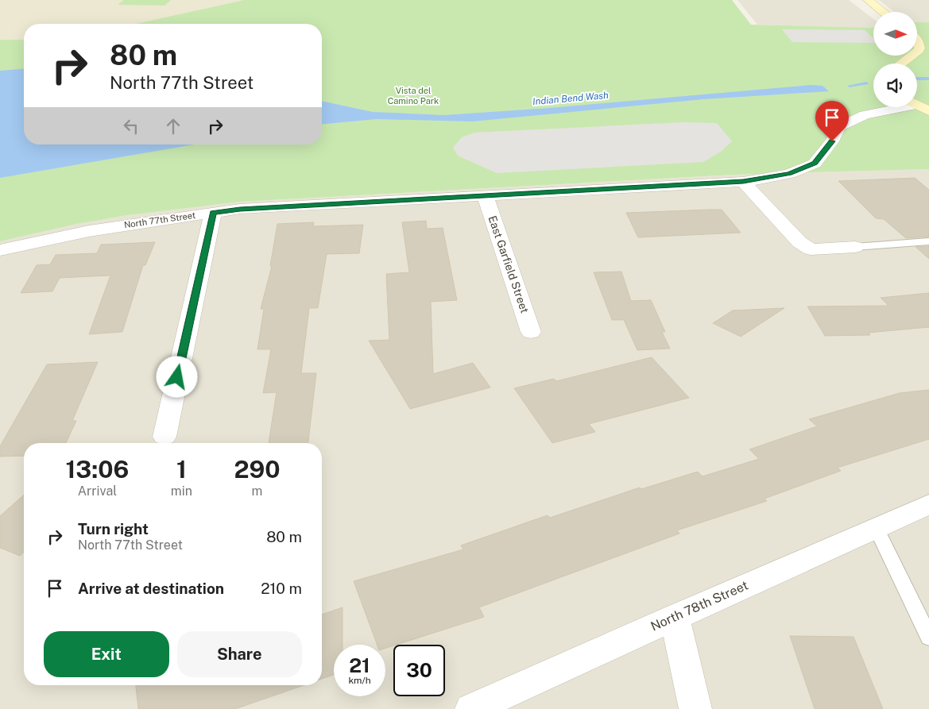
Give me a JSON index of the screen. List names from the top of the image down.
{
  "streets": {
    "street": ["North 77th Street", "East Garfield Street", "North 78th Street"]
  },
  "crossings": [
    ["North 77th Street", "East Garfield Street"]
  ],
  "water": ["Indian Bend Wash"],
  "parks": ["Vista del Camino Park"],
  "north": "right",
  "page": {
    "turn": ["80 m", "North 77th Street"],
    "eta": [
      "13:06",
      "Arrival",
      "1",
      "min",
      "290",
      "m"
    ],
    "list": [
      {
        "name": "Turn right",
        "note": "North 77th Street",
        "value": "80 m"
      },
      {
        "name": "Arrive at destination",
        "value": "210 m"
      }
    ],
    "buttons": ["Exit", "Share"],
    "speed": "21 km/h",
    "limit": "30"
  }
}
